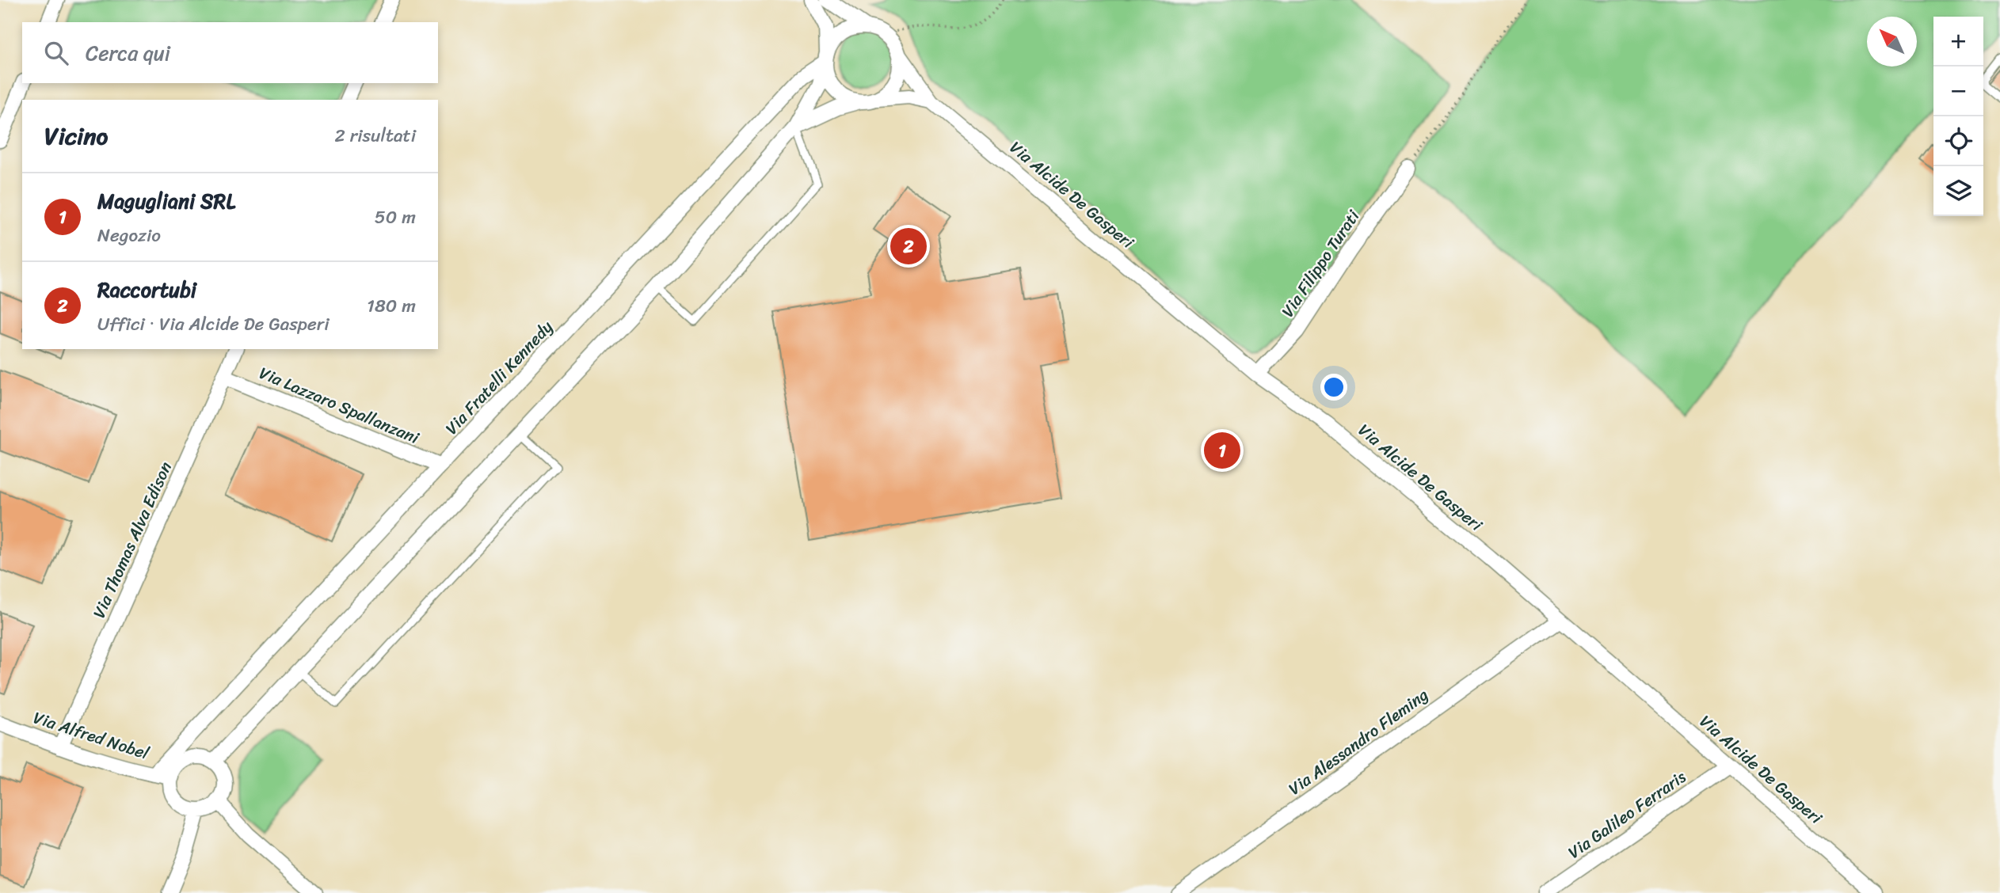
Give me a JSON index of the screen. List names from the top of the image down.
{
  "streets": {
    "street": [
      "Via Alcide De Gasperi",
      "Via Filippo Turati",
      "Via Fratelli Kennedy",
      "Via Lazzaro Spallanzani",
      "Via Thomas Alva Edison",
      "Via Alfred Nobel",
      "Via Alessandro Fleming",
      "Via Galileo Ferraris"
    ]
  },
  "crossings": [
    ["Via Alcide De Gasperi", "Via Filippo Turati"],
    ["Via Alcide De Gasperi", "Via Fratelli Kennedy"],
    ["Via Alcide De Gasperi", "Via Alessandro Fleming"],
    ["Via Alcide De Gasperi", "Via Galileo Ferraris"],
    ["Via Fratelli Kennedy", "Via Lazzaro Spallanzani"],
    ["Via Fratelli Kennedy", "Via Alfred Nobel"],
    ["Via Lazzaro Spallanzani", "Via Thomas Alva Edison"],
    ["Via Thomas Alva Edison", "Via Alfred Nobel"]
  ],
  "north": "top left",
  "page": {
    "map_buttons": ["+", "−"],
    "search": "Cerca qui",
    "heading": ["Vicino", "2 risultati"],
    "list": [
      {
        "mark": "1",
        "name": "Magugliani SRL",
        "note": "Negozio",
        "value": "50 m"
      },
      {
        "mark": "2",
        "name": "Raccortubi",
        "note": "Uffici · Via Alcide De Gasperi",
        "value": "180 m"
      }
    ],
    "pins": ["2", "1"]
  }
}
